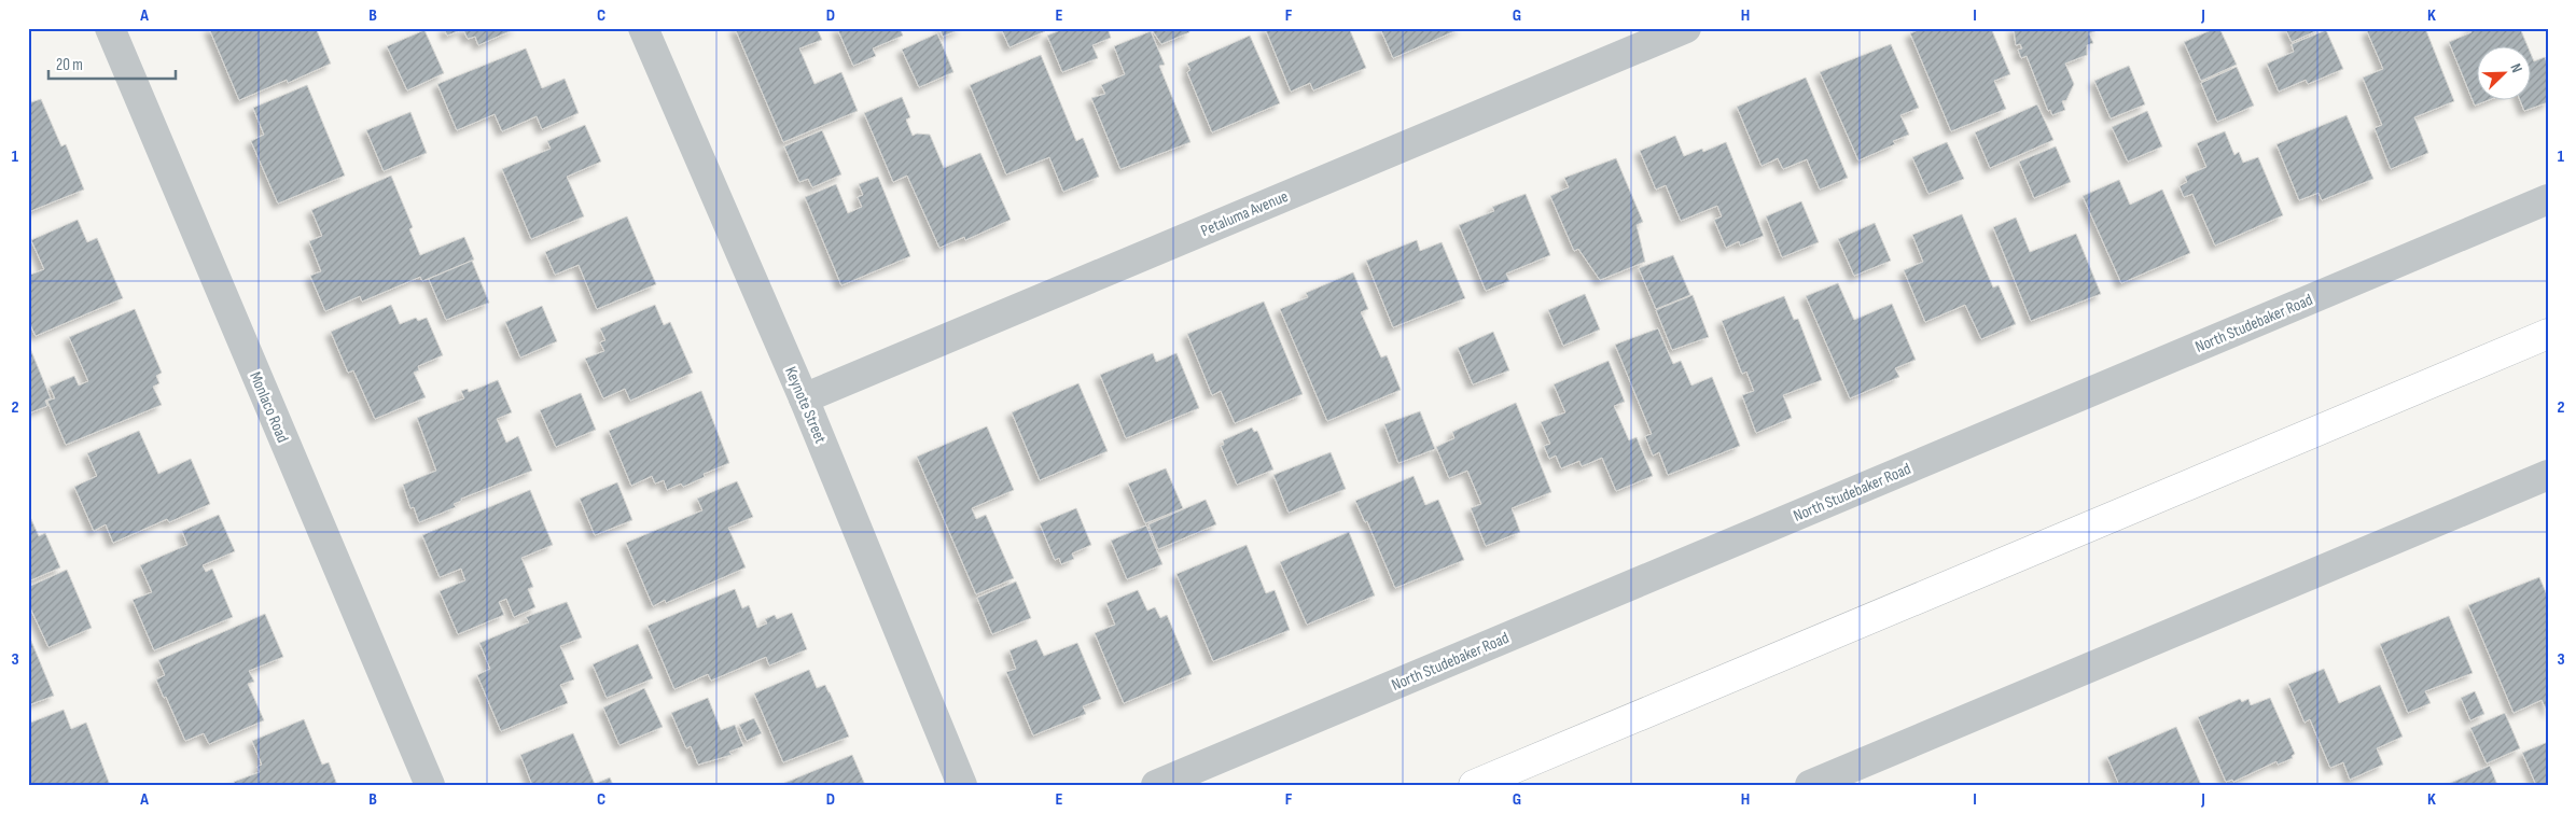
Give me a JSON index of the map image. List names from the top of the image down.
{
  "streets": {
    "street": [
      "Petaluma Avenue",
      "North Studebaker Road",
      "Keynote Street",
      "Monlaco Road"
    ]
  },
  "crossings": [
    ["Petaluma Avenue", "Keynote Street"]
  ],
  "scale_bar": "20 m",
  "north": "top right",
  "grid": {
    "columns": [
      "A",
      "B",
      "C",
      "D",
      "E",
      "F",
      "G",
      "H",
      "I",
      "J",
      "K"
    ],
    "rows": ["1", "2", "3"]
  }
}
